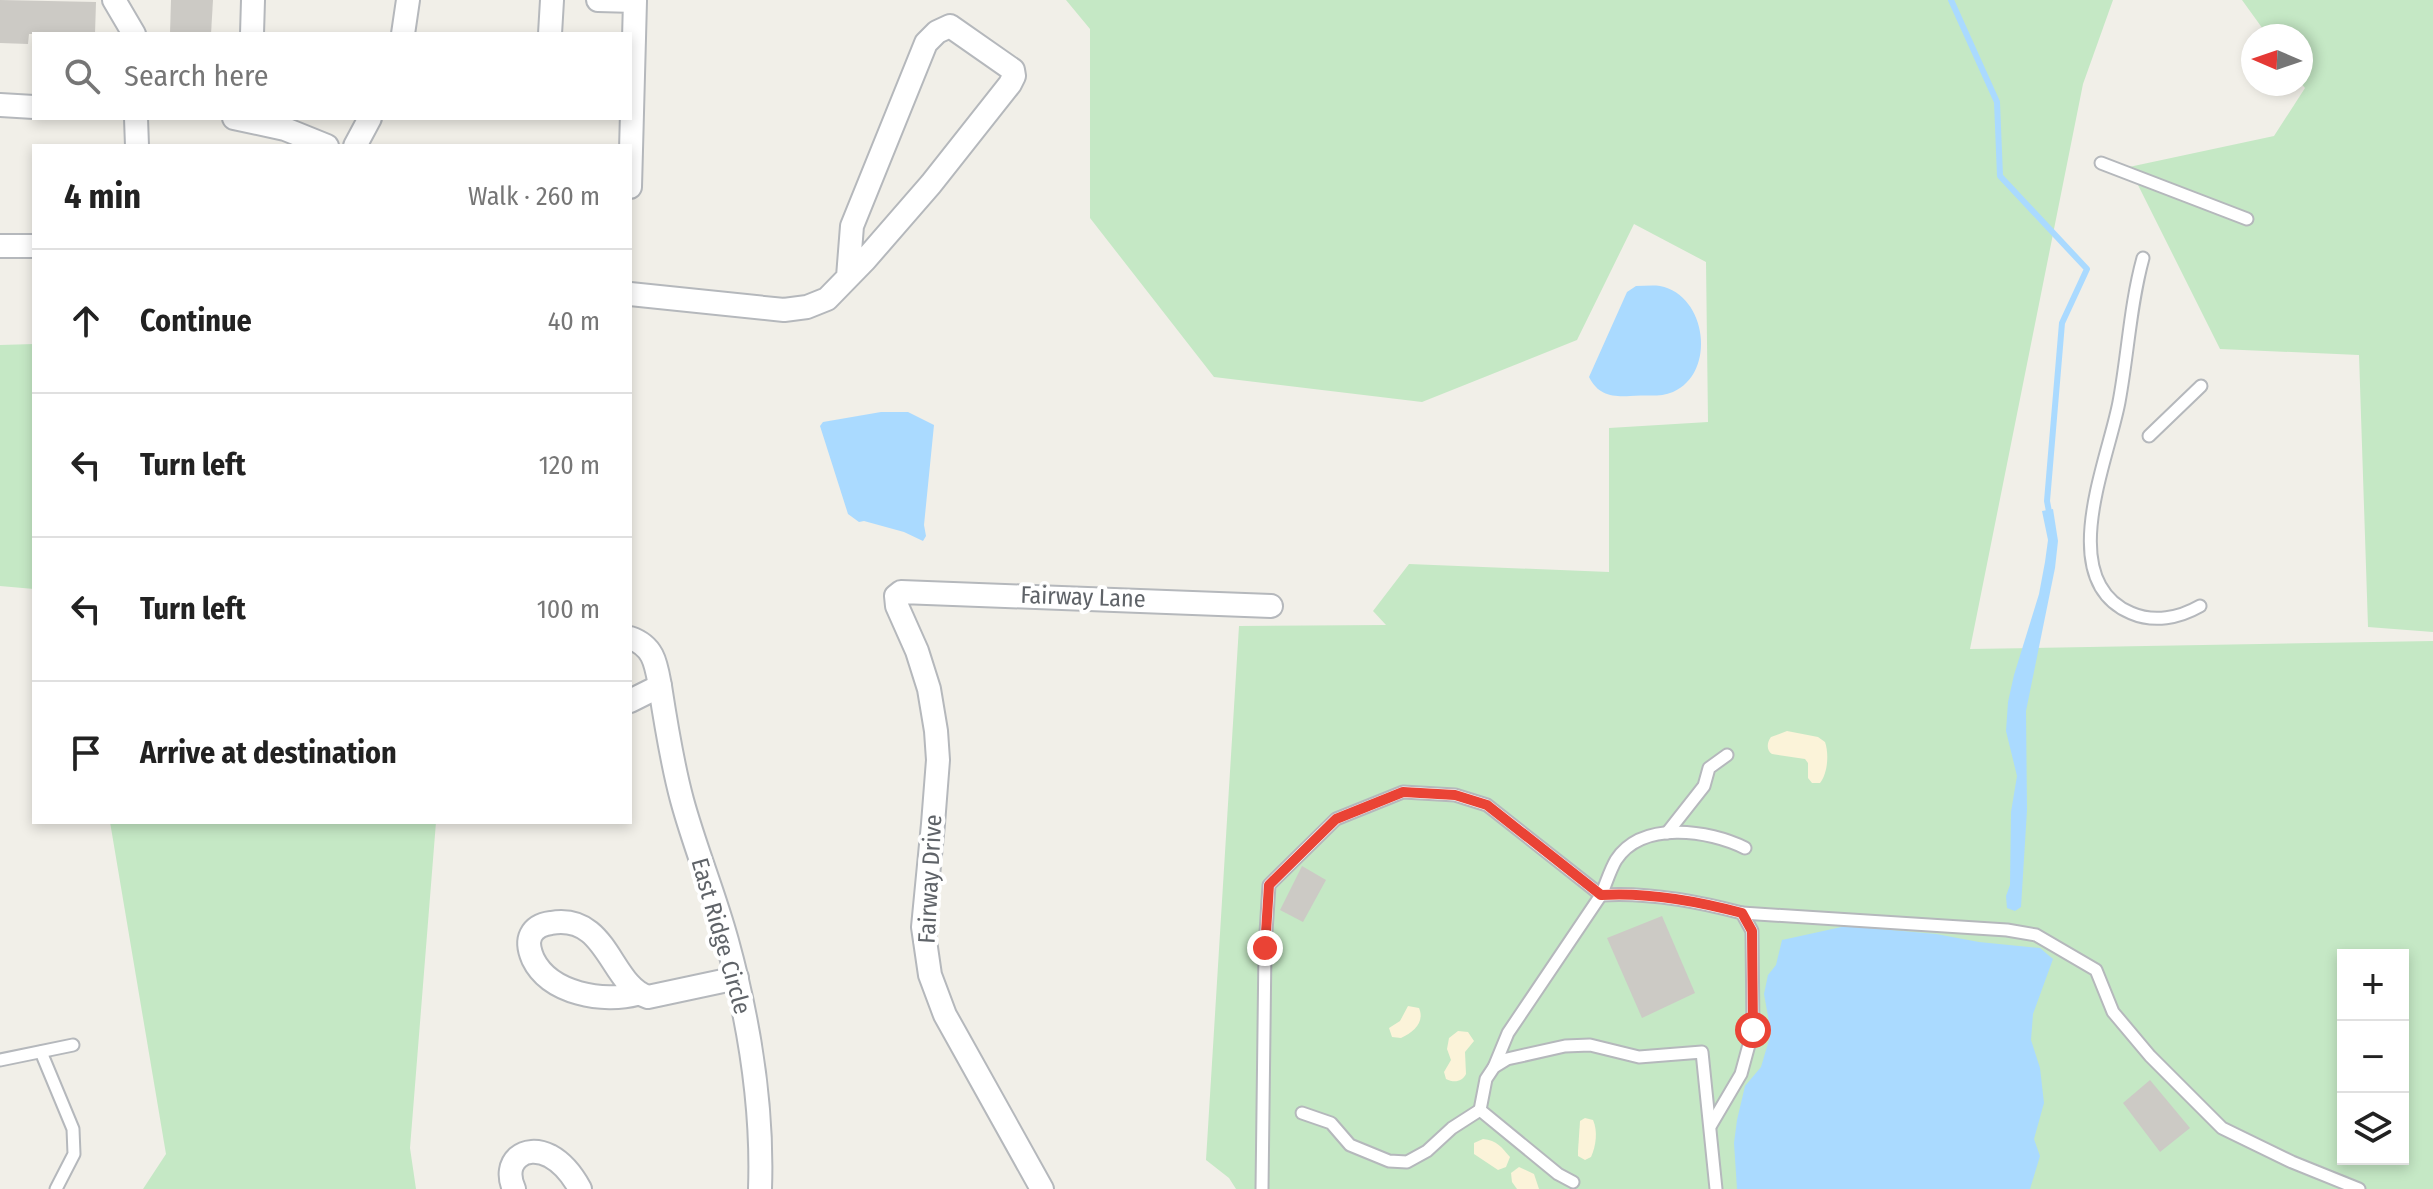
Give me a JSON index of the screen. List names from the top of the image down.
{
  "streets": {
    "street": ["Fairway Lane", "Fairway Drive", "East Ridge Circle"]
  },
  "crossings": [
    ["Fairway Lane", "Fairway Drive"]
  ],
  "north": "left",
  "page": {
    "search": "Search here",
    "heading": ["4 min", "Walk · 260 m"],
    "list": [
      ["Continue", "40 m"],
      ["Turn left", "120 m"],
      ["Turn left", "100 m"],
      "Arrive at destination"
    ],
    "map_buttons": ["+", "−"]
  }
}
